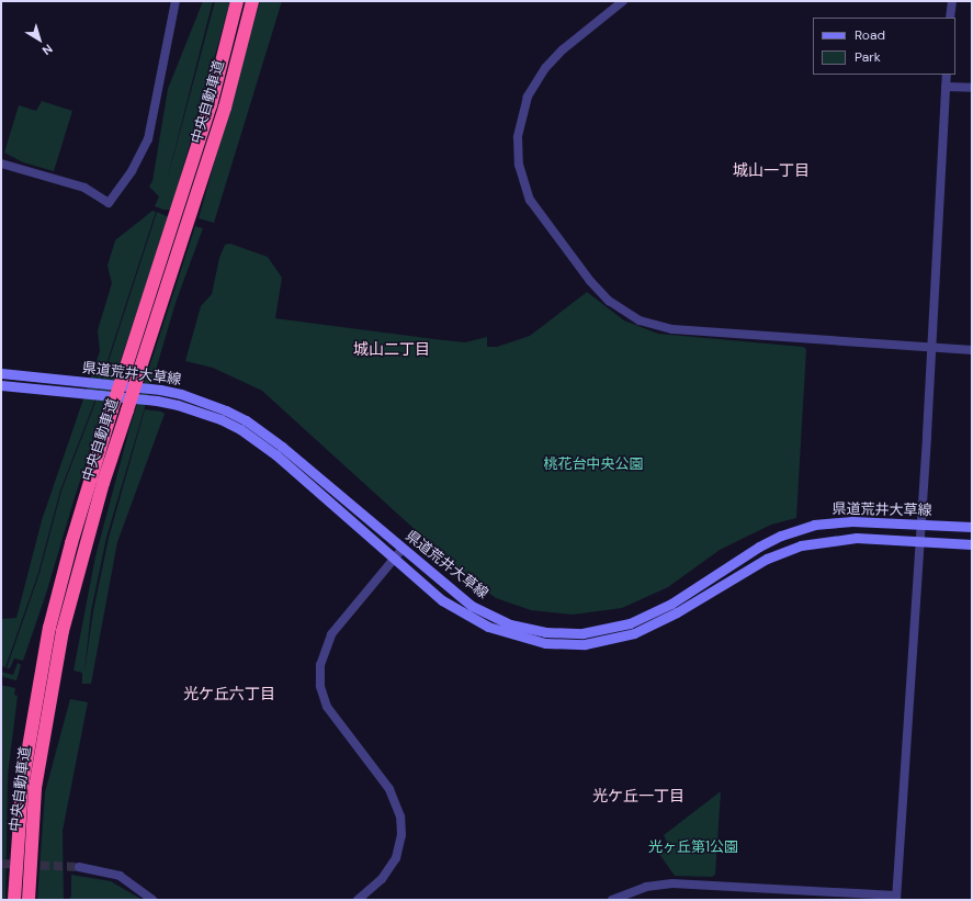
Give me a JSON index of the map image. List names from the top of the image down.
{
  "streets": {
    "highway": ["中央自動車道"],
    "main road": ["県道荒井大草線"]
  },
  "districts": [
    "城山一丁目",
    "城山二丁目",
    "光ケ丘六丁目",
    "光ケ丘一丁目"
  ],
  "parks": ["桃花台中央公園", "光ヶ丘第1公園"],
  "legend": ["Road", "Park"],
  "north": "bottom right"
}
